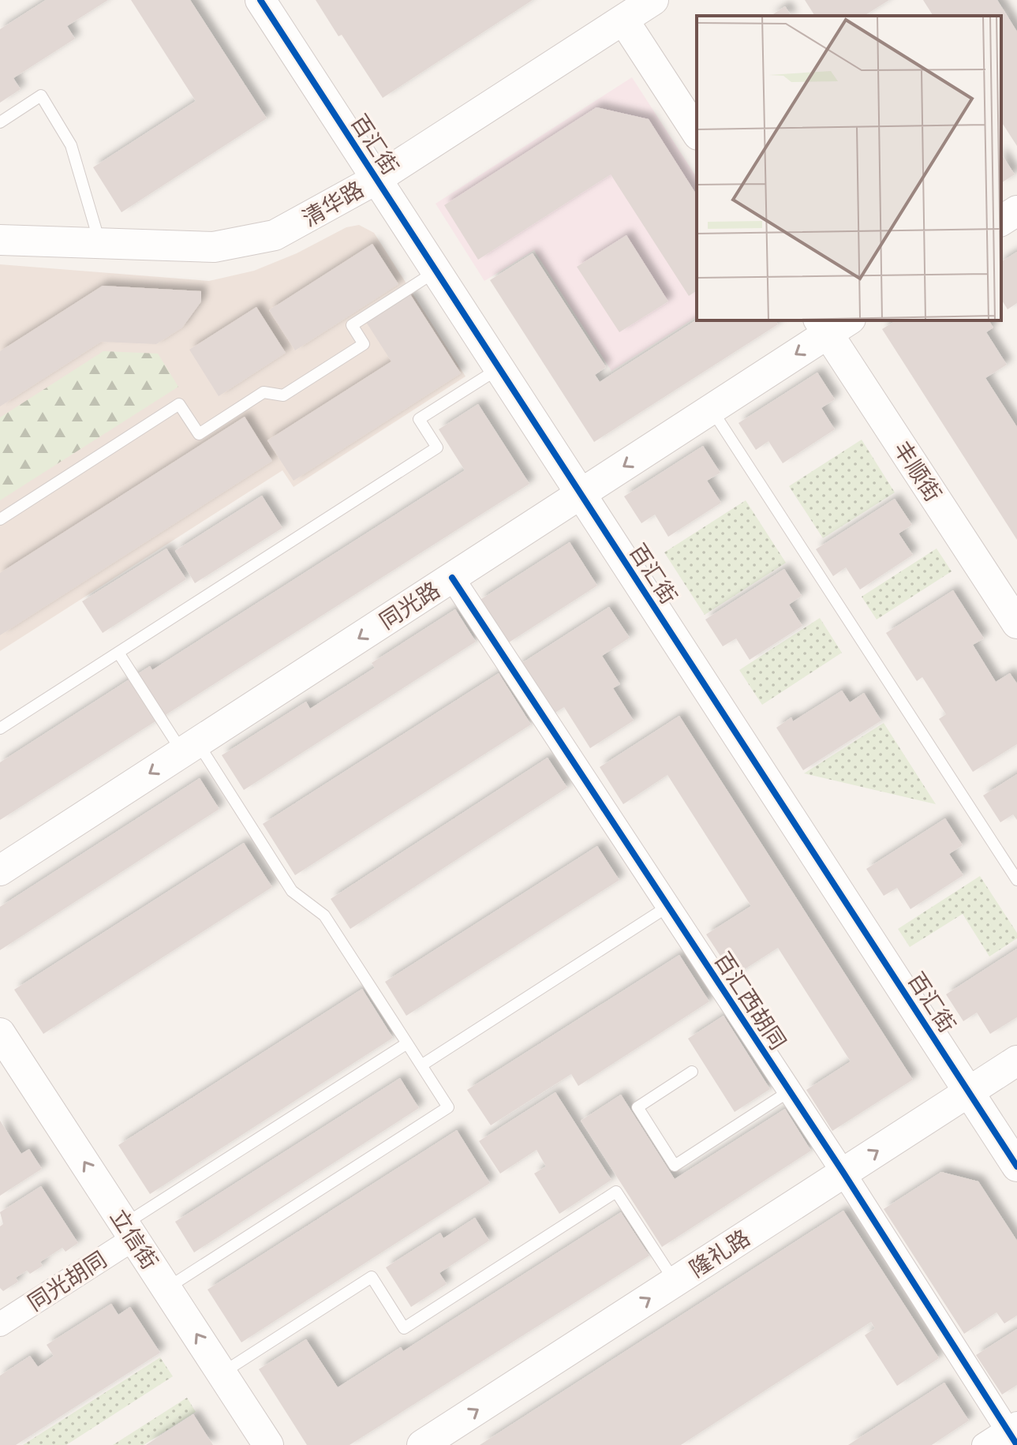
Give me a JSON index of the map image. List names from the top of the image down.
{
  "streets": {
    "street": [
      "百汇街",
      "清华路",
      "丰顺街",
      "同光路",
      "百汇西胡同",
      "立信街",
      "隆礼路",
      "同光胡同"
    ]
  },
  "crossings": [
    ["百汇街", "清华路"],
    ["百汇街", "同光路"],
    ["百汇街", "隆礼路"],
    ["丰顺街", "同光路"],
    ["同光路", "百汇西胡同"],
    ["百汇西胡同", "隆礼路"],
    ["立信街", "同光胡同"]
  ],
  "one_way": ["同光路", "立信街", "隆礼路"]
}
